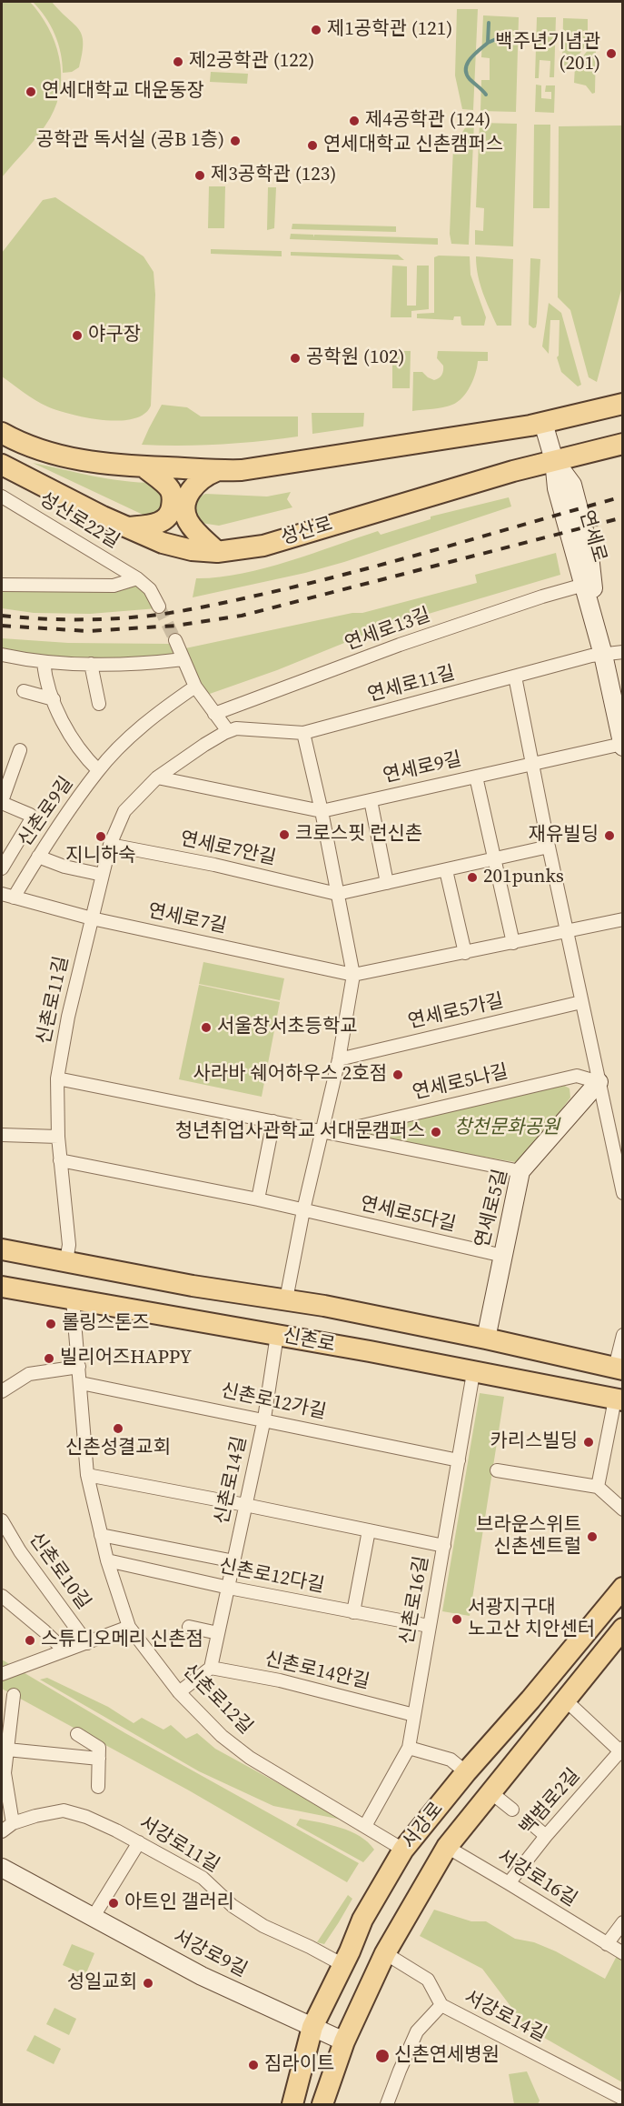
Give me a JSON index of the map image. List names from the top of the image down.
{
  "streets": {
    "main road": ["성산로", "신촌로", "서강로"],
    "street": [
      "성산로22길",
      "연세로",
      "연세로13길",
      "연세로11길",
      "연세로9길",
      "신촌로9길",
      "연세로7안길",
      "연세로7길",
      "신촌로11길",
      "연세로5가길",
      "연세로5나길",
      "연세로5길",
      "연세로5다길",
      "신촌로12가길",
      "신촌로14길",
      "신촌로10길",
      "신촌로12다길",
      "신촌로16길",
      "신촌로14안길",
      "신촌로12길",
      "백범로2길",
      "서강로11길",
      "서강로16길",
      "서강로9길",
      "서강로14길"
    ]
  },
  "crossings": [
    ["성산로", "연세로"],
    ["연세로", "연세로13길"],
    ["연세로", "연세로11길"],
    ["연세로", "연세로9길"],
    ["연세로11길", "신촌로11길"],
    ["연세로9길", "신촌로11길"],
    ["신촌로9길", "연세로7길"],
    ["연세로7안길", "신촌로11길"],
    ["연세로7길", "신촌로11길"],
    ["신촌로11길", "연세로5나길"],
    ["신촌로11길", "연세로5다길"],
    ["신촌로11길", "신촌로"],
    ["연세로5나길", "연세로5길"],
    ["연세로5길", "연세로5다길"],
    ["연세로5길", "신촌로"],
    ["연세로5다길", "신촌로"],
    ["신촌로", "신촌로14길"],
    ["신촌로", "신촌로16길"],
    ["신촌로", "신촌로12길"],
    ["신촌로12가길", "신촌로14길"],
    ["신촌로12가길", "신촌로16길"],
    ["신촌로12가길", "신촌로12길"],
    ["신촌로14길", "신촌로12다길"],
    ["신촌로14길", "신촌로14안길"],
    ["신촌로12다길", "신촌로16길"],
    ["신촌로12다길", "신촌로12길"],
    ["신촌로16길", "신촌로14안길"],
    ["신촌로16길", "신촌로12길"],
    ["신촌로12길", "서강로"],
    ["백범로2길", "서강로16길"],
    ["서강로", "서강로11길"],
    ["서강로", "서강로16길"],
    ["서강로", "서강로9길"],
    ["서강로", "서강로14길"]
  ],
  "parks": ["창천문화공원"],
  "places": [
    "제1공학관 (121)",
    "백주년기념관 (201)",
    "제2공학관 (122)",
    "연세대학교 대운동장",
    "제4공학관 (124)",
    "공학관 독서실 (공B 1층)",
    "연세대학교 신촌캠퍼스",
    "제3공학관 (123)",
    "야구장",
    "공학원 (102)",
    "크로스핏 런신촌",
    "재유빌딩",
    "지니하숙",
    "201punks",
    "서울창서초등학교",
    "사라바 쉐어하우스 2호점",
    "청년취업사관학교 서대문캠퍼스",
    "롤링스톤즈",
    "빌리어즈HAPPY",
    "신촌성결교회",
    "카리스빌딩",
    "브라운스위트 신촌센트럴",
    "서광지구대 노고산 치안센터",
    "스튜디오메리 신촌점",
    "아트인 갤러리",
    "성일교회",
    "신촌연세병원",
    "짐라이트"
  ]
}
